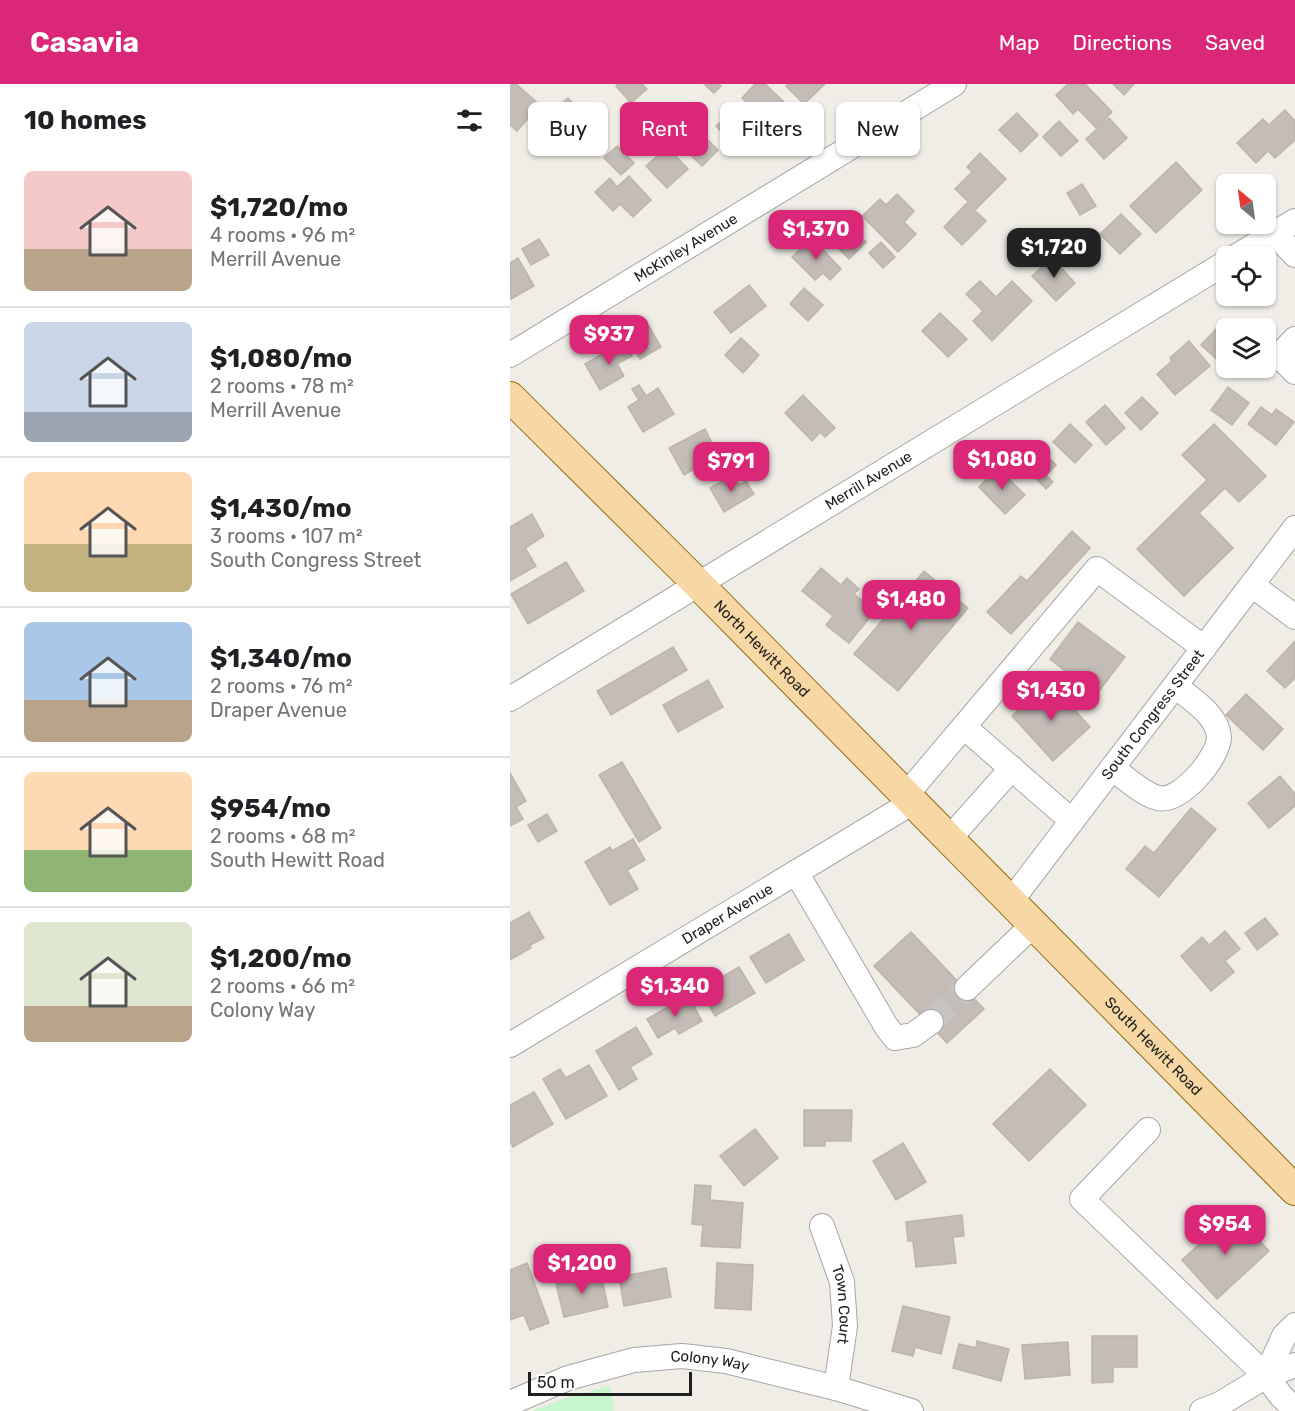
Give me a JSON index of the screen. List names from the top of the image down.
{
  "streets": {
    "main road": ["North Hewitt Road", "South Hewitt Road"],
    "street": [
      "McKinley Avenue",
      "Merrill Avenue",
      "South Congress Street",
      "Draper Avenue",
      "Town Court",
      "Colony Way"
    ]
  },
  "crossings": [
    ["Merrill Avenue", "North Hewitt Road"],
    ["North Hewitt Road", "South Congress Street"],
    ["North Hewitt Road", "Draper Avenue"],
    ["North Hewitt Road", "South Hewitt Road"],
    ["South Congress Street", "Draper Avenue"],
    ["South Congress Street", "South Hewitt Road"],
    ["Town Court", "Colony Way"]
  ],
  "scale_bar": "50 m",
  "north": "top left",
  "page": {
    "header": "Casavia",
    "nav": ["Map", "Directions", "Saved"],
    "heading": "10 homes",
    "chip": [
      "Buy",
      "Rent",
      "Filters",
      "New"
    ],
    "list": [
      {
        "name": "$1,720/mo",
        "note": "4 rooms · 96 m² · Merrill Avenue"
      },
      {
        "name": "$1,080/mo",
        "note": "2 rooms · 78 m² · Merrill Avenue"
      },
      {
        "name": "$1,430/mo",
        "note": "3 rooms · 107 m² · South Congress Street"
      },
      {
        "name": "$1,340/mo",
        "note": "2 rooms · 76 m² · Draper Avenue"
      },
      {
        "name": "$954/mo",
        "note": "2 rooms · 68 m² · South Hewitt Road"
      },
      {
        "name": "$1,200/mo",
        "note": "2 rooms · 66 m² · Colony Way"
      }
    ],
    "price": [
      "$1,370",
      "$1,720",
      "$937",
      "$1,080",
      "$791",
      "$1,480",
      "$1,430",
      "$1,340",
      "$954",
      "$1,200"
    ],
    "scale": "50 m"
  }
}
